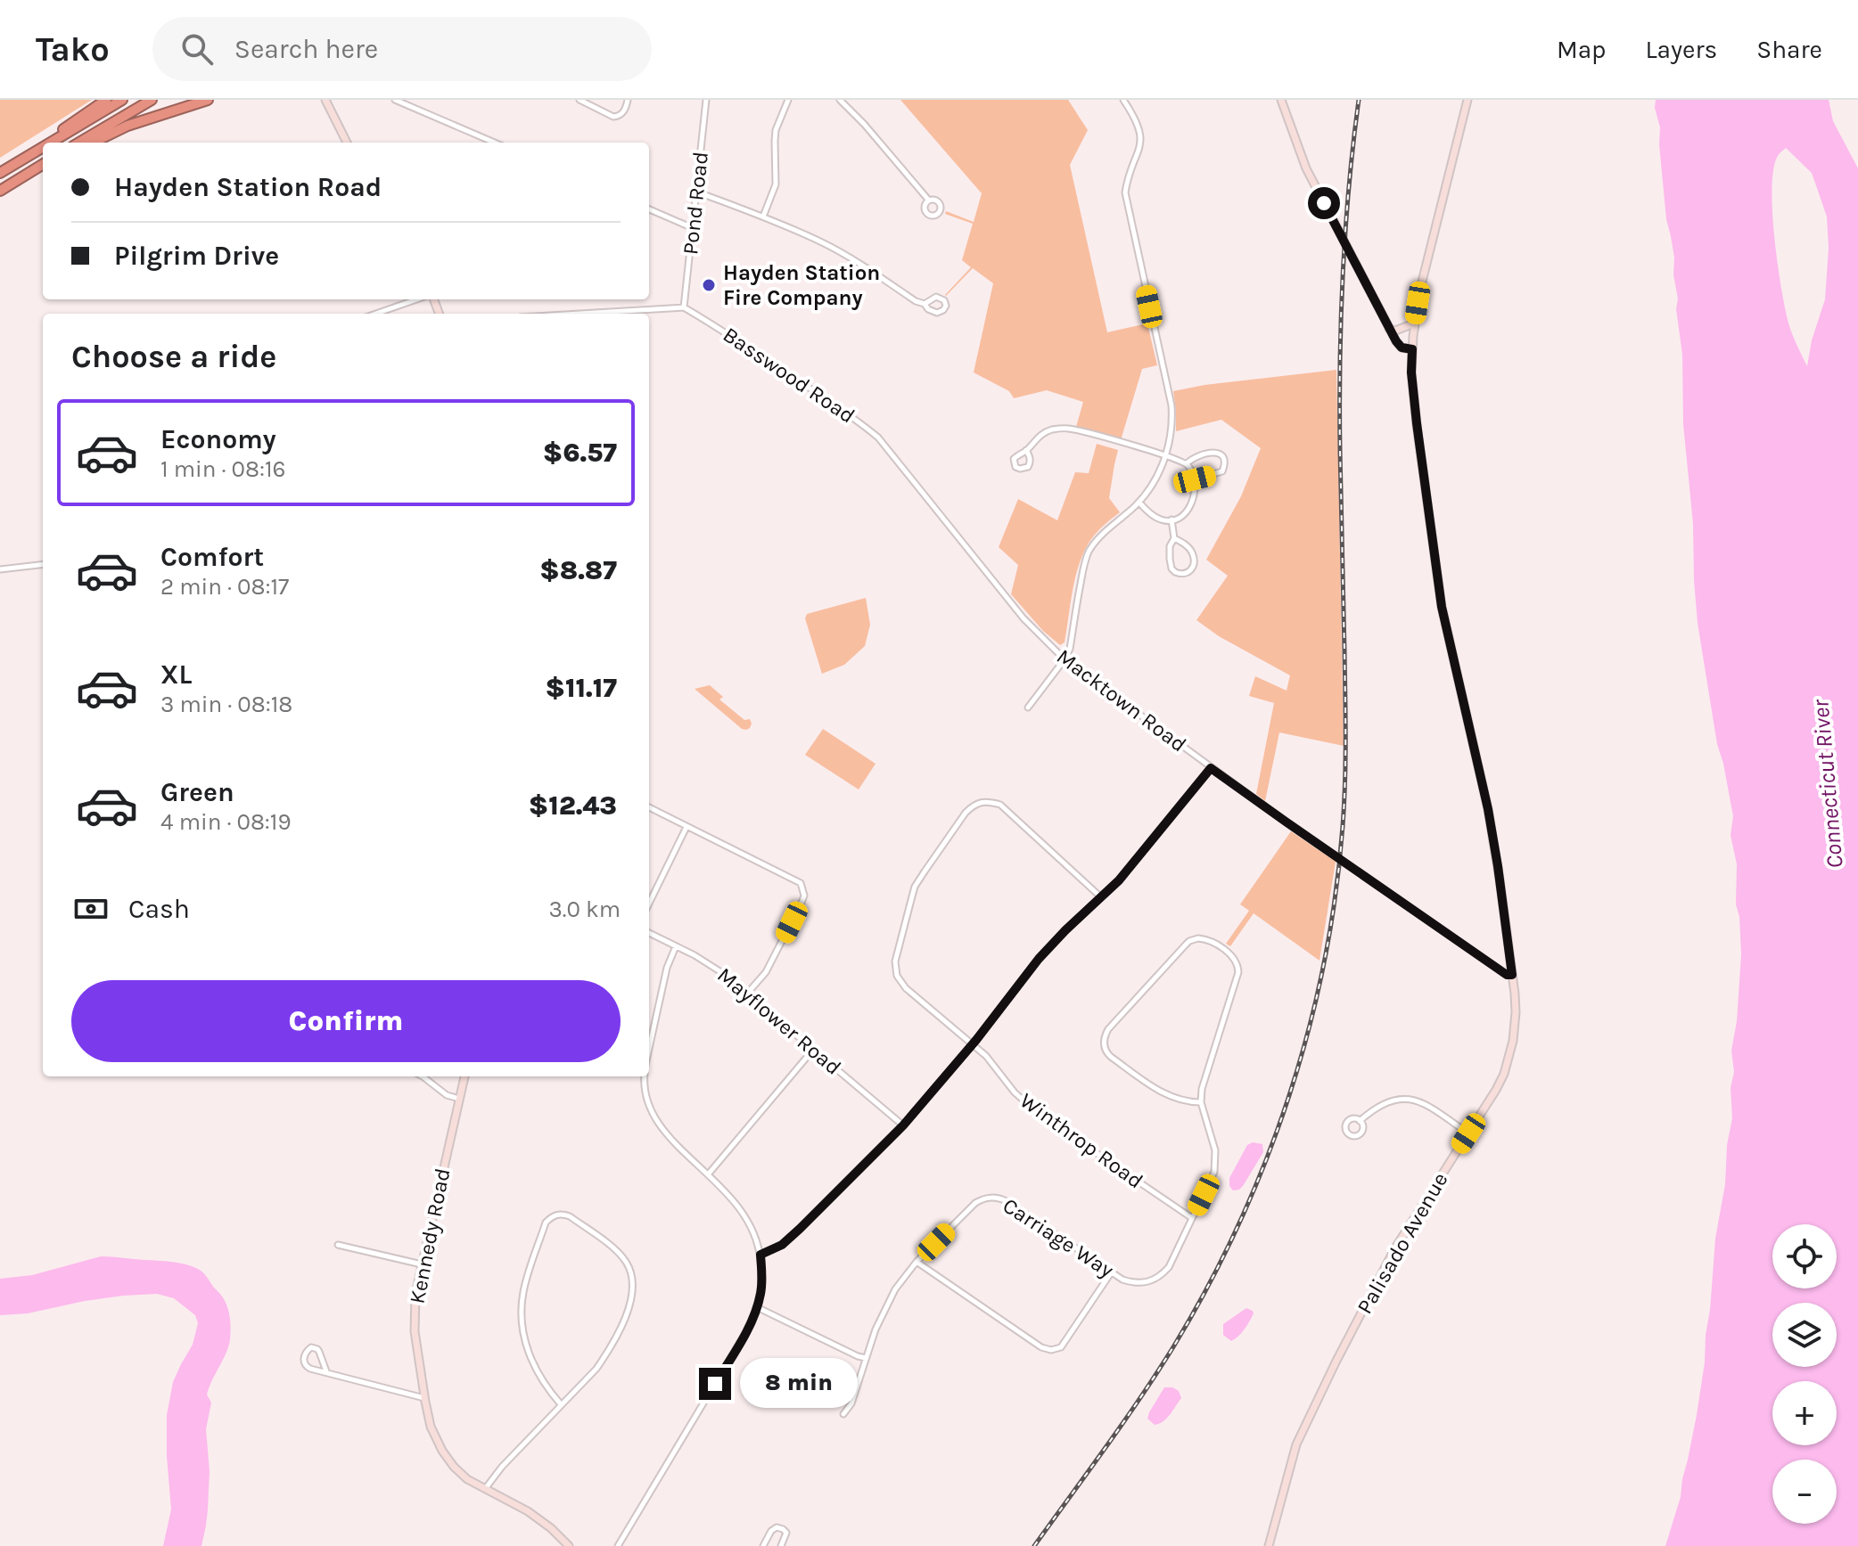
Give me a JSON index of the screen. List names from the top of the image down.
{
  "streets": {
    "main road": ["Kennedy Road", "Palisado Avenue"],
    "street": [
      "Pond Road",
      "Basswood Road",
      "Macktown Road",
      "Mayflower Road",
      "Winthrop Road",
      "Carriage Way"
    ]
  },
  "crossings": [
    ["Pond Road", "Basswood Road"],
    ["Basswood Road", "Macktown Road"],
    ["Macktown Road", "Palisado Avenue"],
    ["Winthrop Road", "Carriage Way"]
  ],
  "water": ["Connecticut River"],
  "places": ["Hayden Station Fire Company"],
  "page": {
    "header": "Tako",
    "search": "Search here",
    "nav": ["Map", "Layers", "Share"],
    "banner": ["Hayden Station Road", "Pilgrim Drive"],
    "heading": "Choose a ride",
    "list": [
      {
        "name": "Economy",
        "note": "1 min · 08:16",
        "value": "$6.57"
      },
      {
        "name": "Comfort",
        "note": "2 min · 08:17",
        "value": "$8.87"
      },
      {
        "name": "XL",
        "note": "3 min · 08:18",
        "value": "$11.17"
      },
      {
        "name": "Green",
        "note": "4 min · 08:19",
        "value": "$12.43"
      }
    ],
    "pay": ["Cash", "3.0 km"],
    "buttons": "Confirm",
    "map_buttons": ["+", "−"],
    "bubble": "8 min"
  }
}
